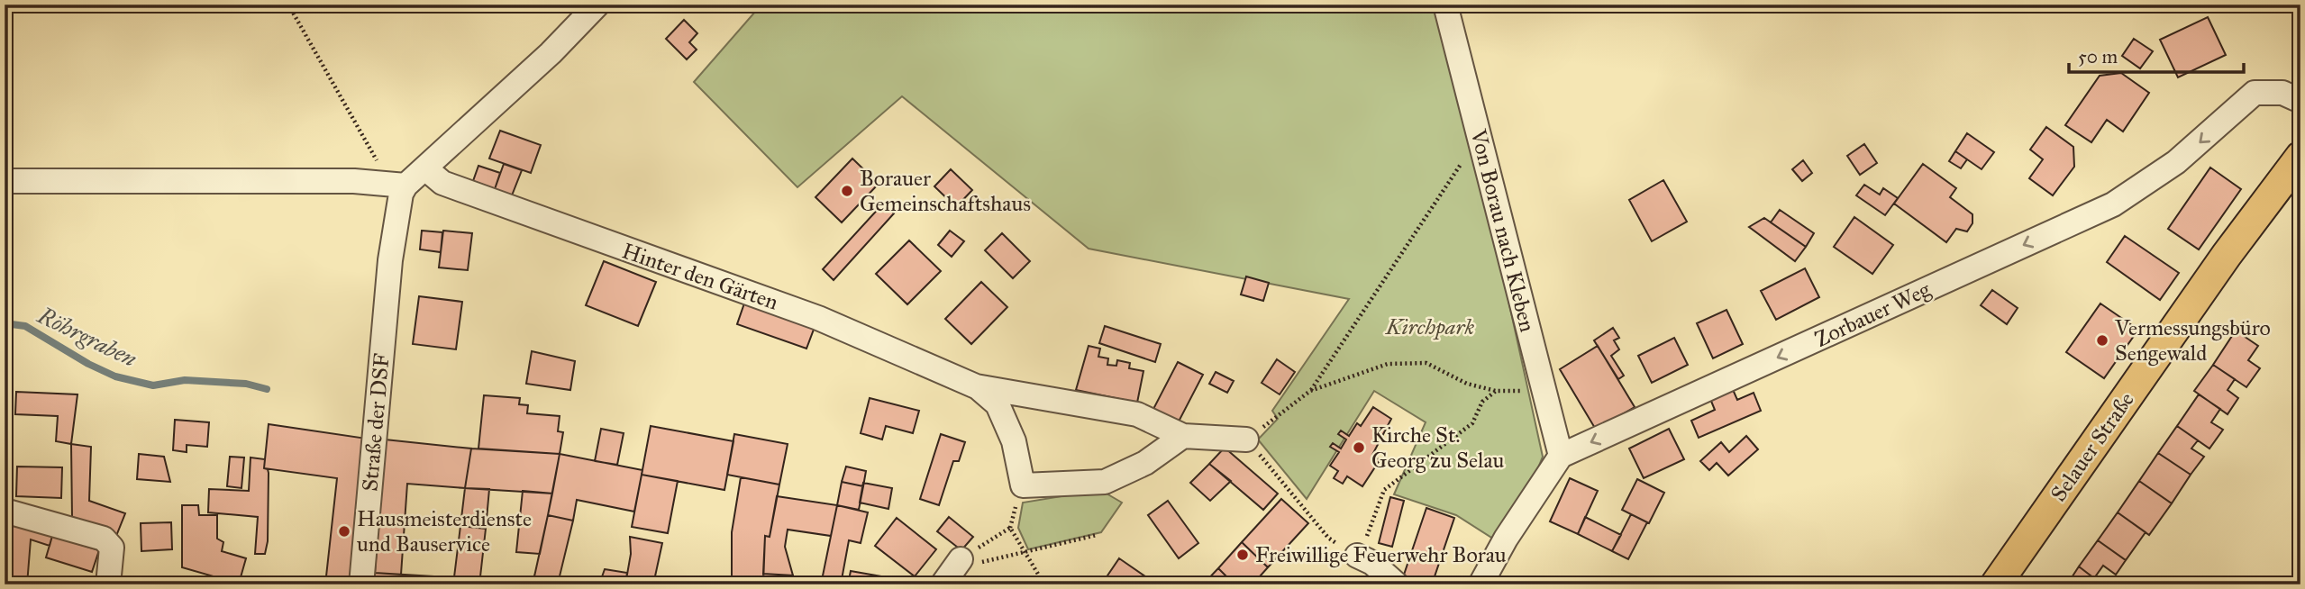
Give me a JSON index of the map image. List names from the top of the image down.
{
  "streets": {
    "main road": ["Selauer Straße"],
    "street": [
      "Von Borau nach Kleben",
      "Hinter den Gärten",
      "Zorbauer Weg",
      "Straße der DSF"
    ]
  },
  "crossings": [
    ["Von Borau nach Kleben", "Zorbauer Weg"]
  ],
  "one_way": ["Zorbauer Weg"],
  "water": ["Röhrgraben"],
  "parks": ["Kirchpark"],
  "places": [
    "Borauer Gemeinschaftshaus",
    "Vermessungsbüro Sengewald",
    "Kirche St. Georg zu Selau",
    "Hausmeisterdienste und Bauservice",
    "Freiwillige Feuerwehr Borau"
  ],
  "scale_bar": "50 m"
}
